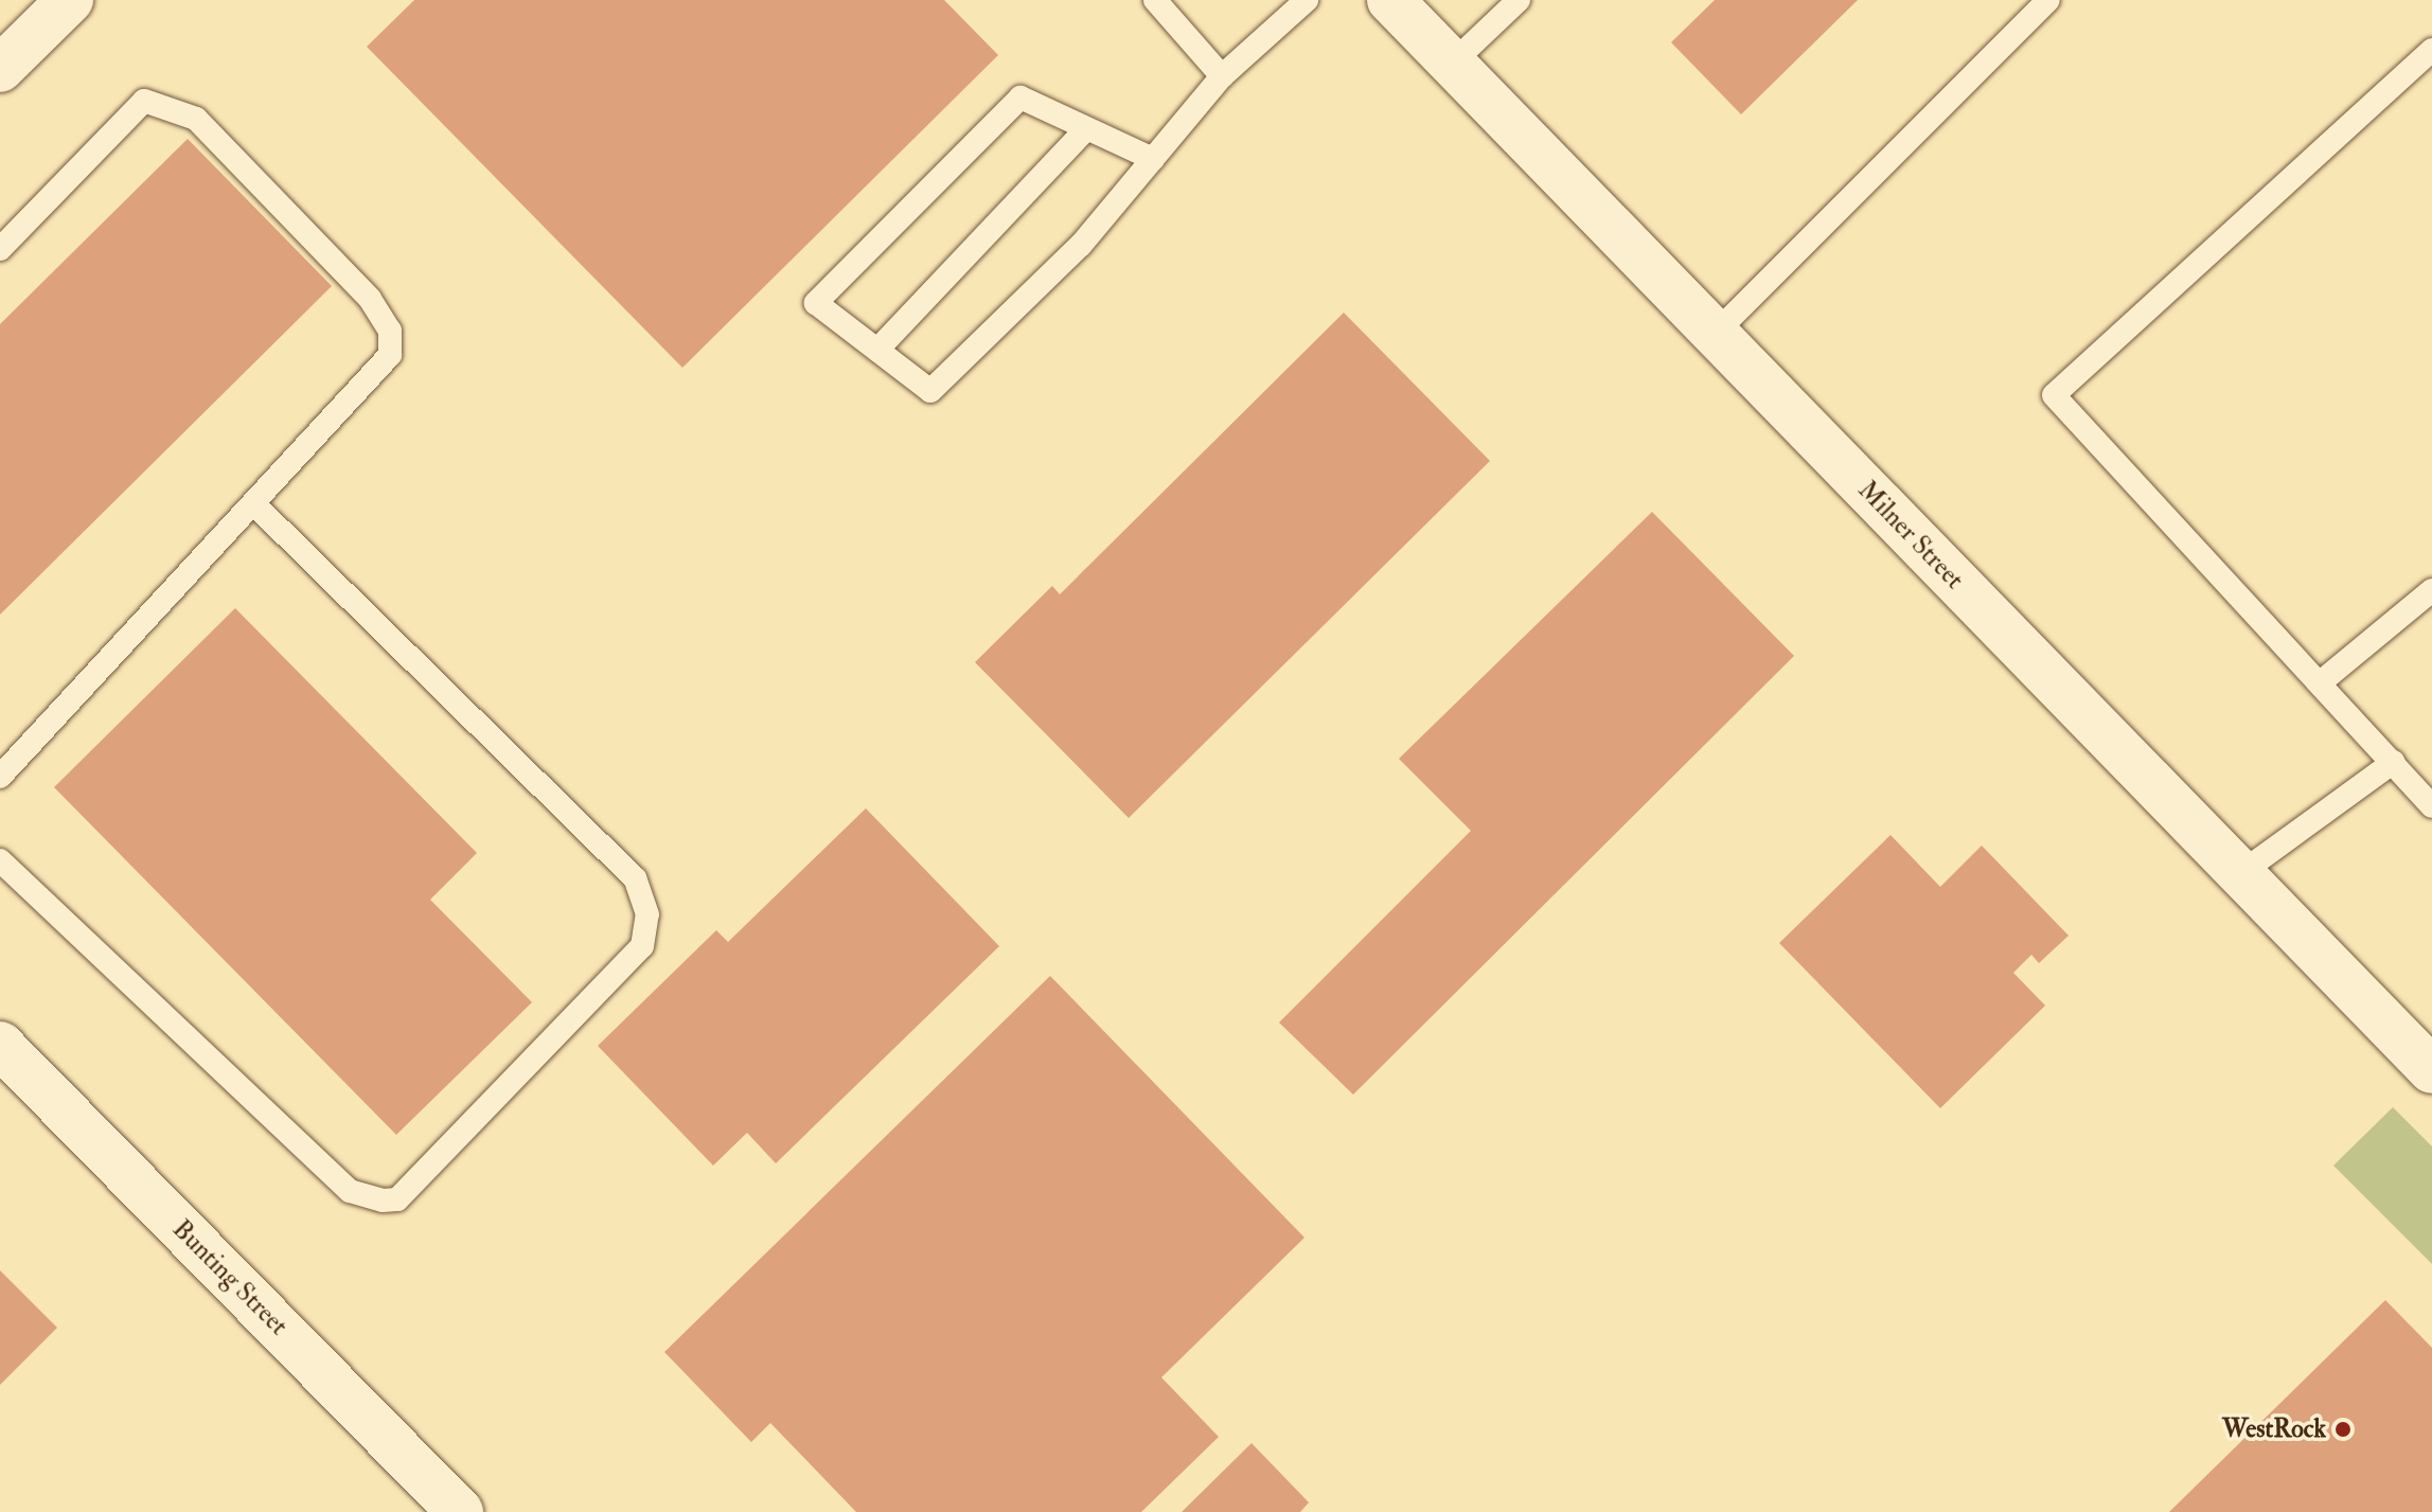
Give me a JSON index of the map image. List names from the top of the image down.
{
  "streets": {
    "street": ["Milner Street", "Bunting Street"]
  },
  "places": ["WestRock"]
}
